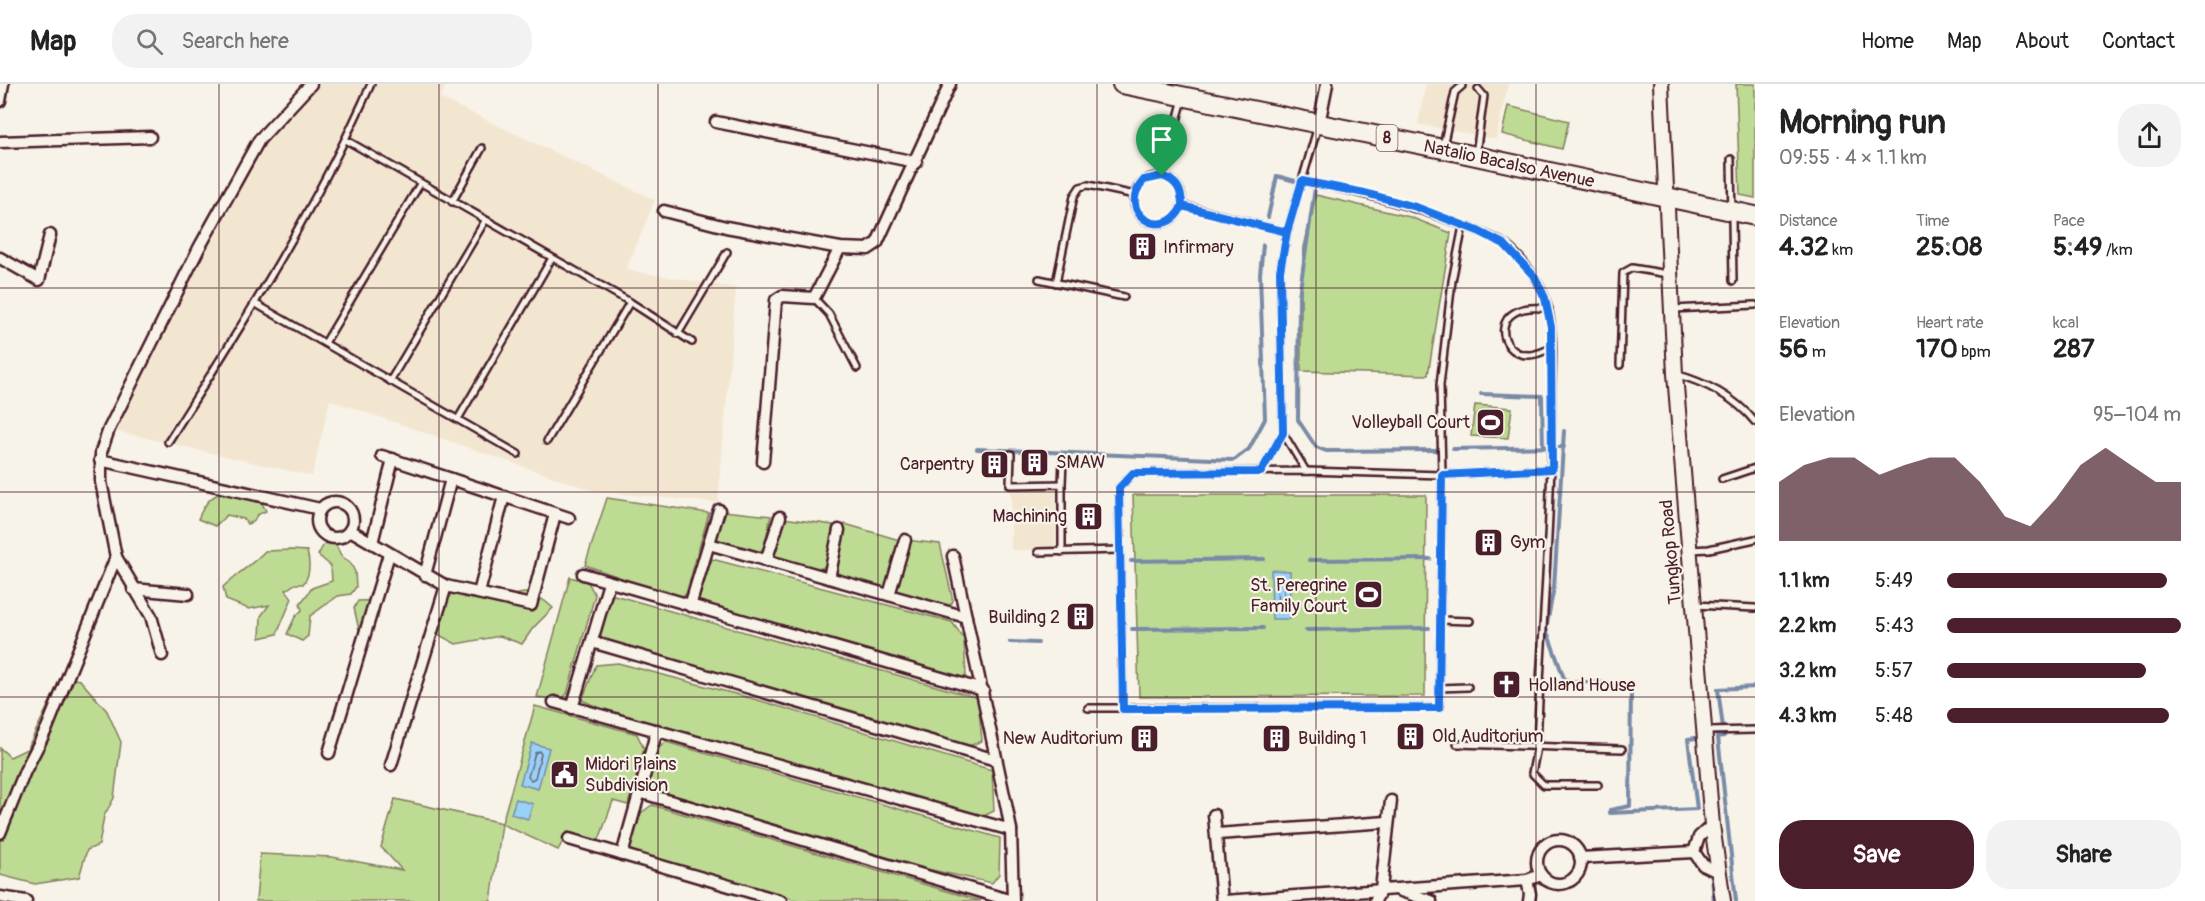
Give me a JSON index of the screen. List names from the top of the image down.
{
  "streets": {
    "highway": ["8", "Natalio Bacalso Avenue"],
    "street": ["Tungkop Road"]
  },
  "crossings": [
    ["Natalio Bacalso Avenue", "Tungkop Road"]
  ],
  "places": {
    "building": [
      "Infirmary",
      "SMAW",
      "Carpentry",
      "Machining",
      "Gym",
      "Building 2",
      "Old Auditorium",
      "New Auditorium",
      "Building 1"
    ],
    "sports": ["Volleyball Court", "St. Peregrine Family Court"],
    "church": ["Holland House"],
    "public building": ["Midori Plains Subdivision"]
  },
  "page": {
    "header": "Map",
    "search": "Search here",
    "nav": [
      "Home",
      "Map",
      "About",
      "Contact"
    ],
    "heading": ["Morning run", "09:55 · 4 × 1.1 km"],
    "stats": [
      ["Distance", "4.32 km"],
      ["Time", "25:08"],
      ["Pace", "5:49 /km"],
      ["Elevation", "56 m"],
      ["Heart rate", "170 bpm"],
      ["kcal", "287"]
    ],
    "chart": ["Elevation", "95–104 m"],
    "list": [
      {
        "name": "1.1 km",
        "note": "5:49"
      },
      {
        "name": "2.2 km",
        "note": "5:43"
      },
      {
        "name": "3.2 km",
        "note": "5:57"
      },
      {
        "name": "4.3 km",
        "note": "5:48"
      }
    ],
    "buttons": ["Save", "Share"]
  }
}
